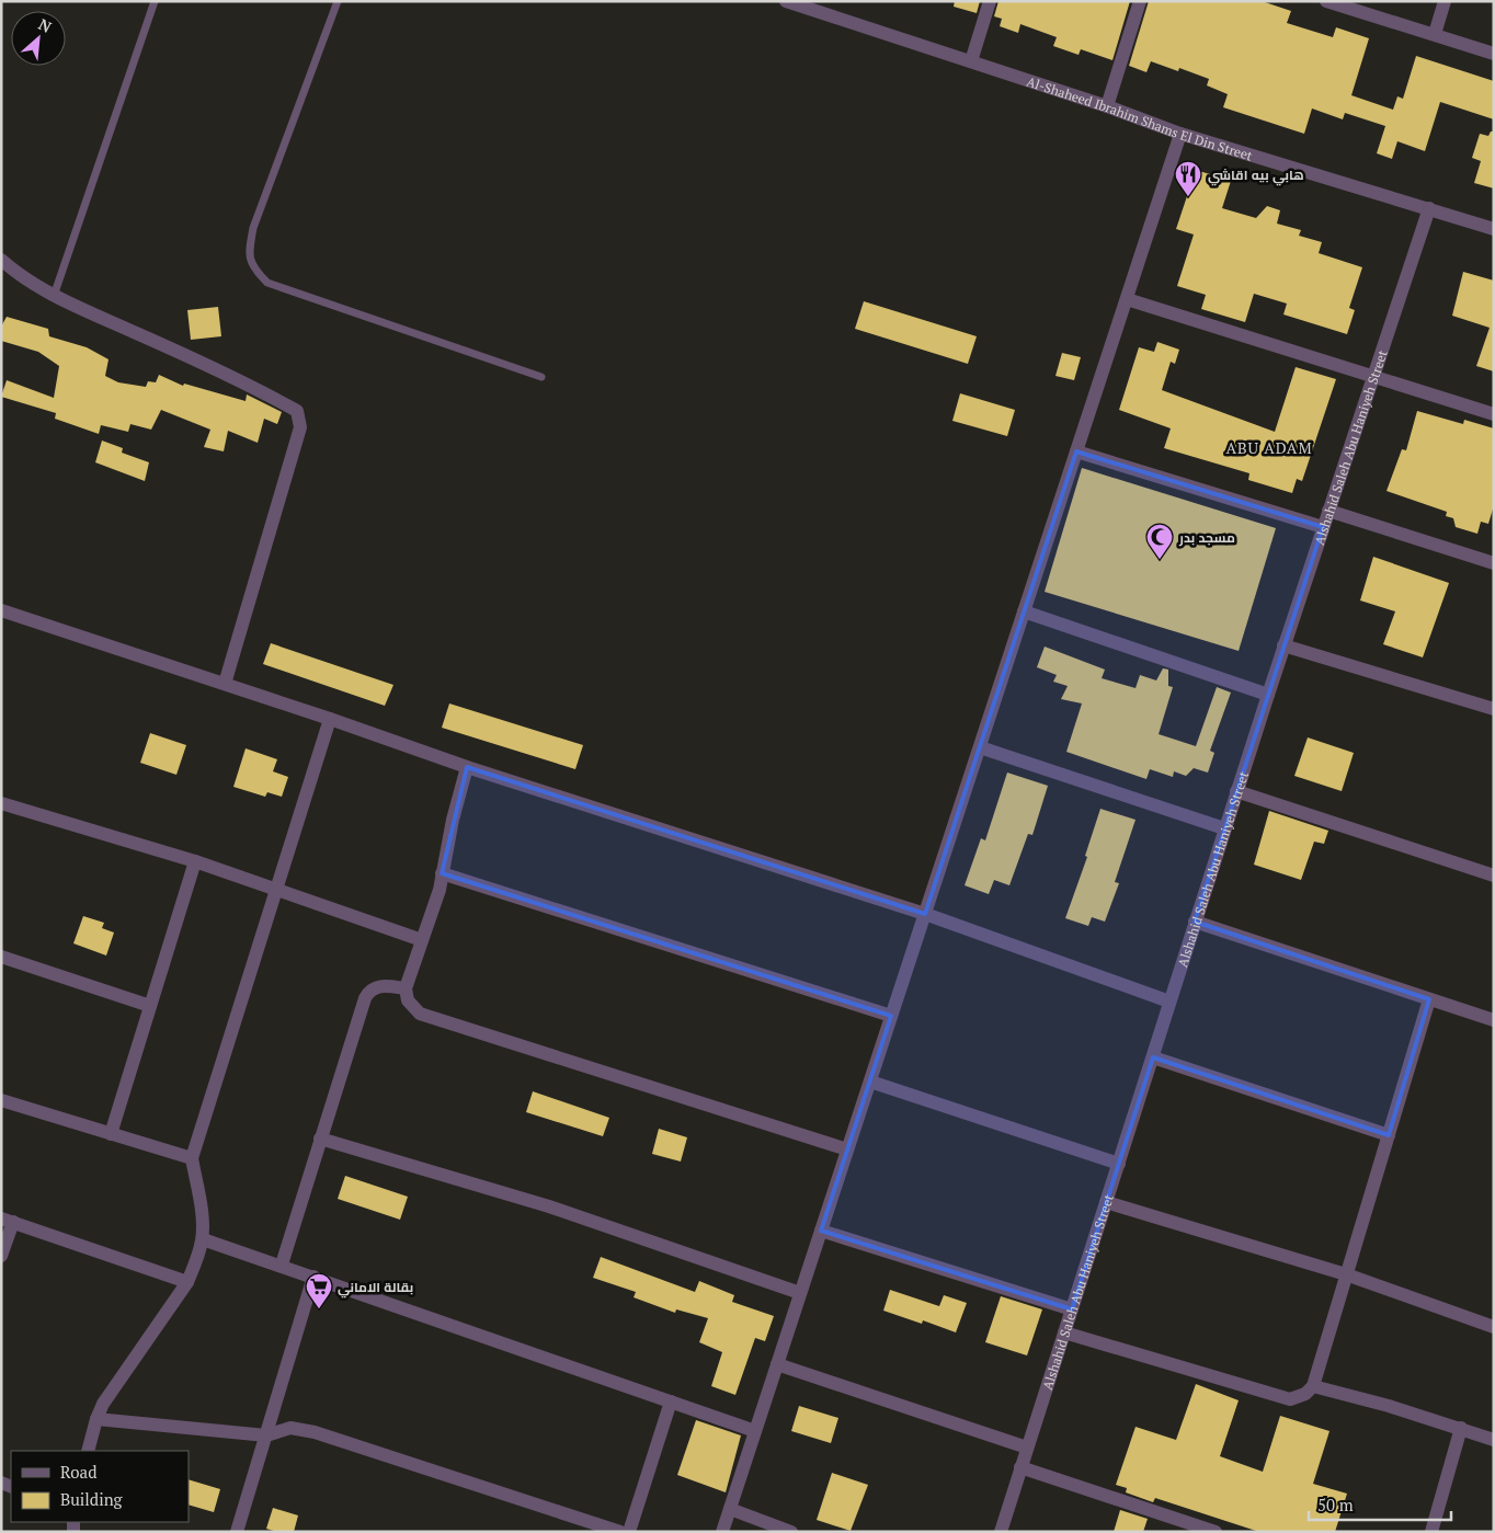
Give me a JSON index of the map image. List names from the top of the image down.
{
  "streets": {
    "street": ["Al-Shaheed Ibrahim Shams El Din Street", "Alshahid Saleh Abu Haniyeh Street"]
  },
  "crossings": [
    ["Al-Shaheed Ibrahim Shams El Din Street", "Alshahid Saleh Abu Haniyeh Street"]
  ],
  "districts": ["ABU ADAM"],
  "places": {
    "restaurant": ["هابي بيه اقاشي"],
    "mosque": ["مسجد بدر"],
    "supermarket": ["بقالة الاماني"]
  },
  "legend": ["Road", "Building"],
  "scale_bar": "50 m",
  "north": "top right"
}
